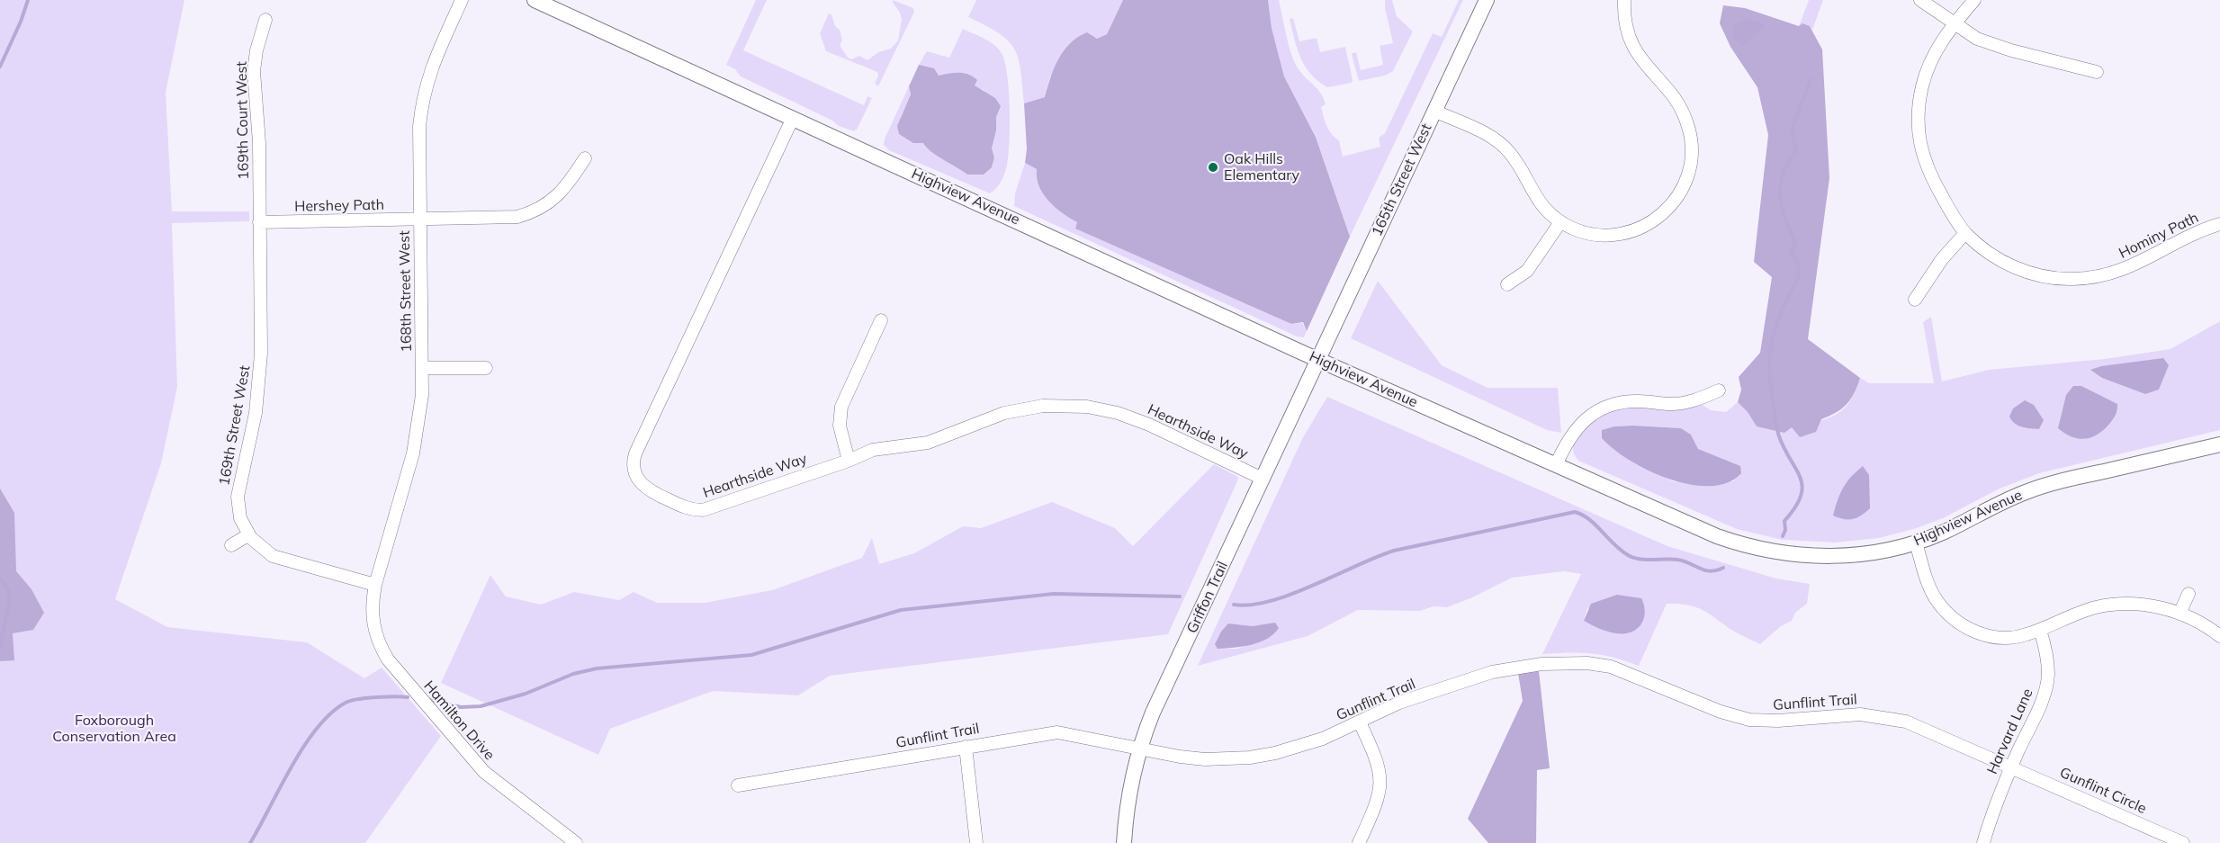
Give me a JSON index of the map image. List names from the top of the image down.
{
  "streets": {
    "street": [
      "169th Court West",
      "165th Street West",
      "Highview Avenue",
      "Hershey Path",
      "Hominy Path",
      "168th Street West",
      "169th Street West",
      "Hearthside Way",
      "Griffon Trail",
      "Gunflint Trail",
      "Hamilton Drive",
      "Harvard Lane",
      "Gunflint Circle"
    ]
  },
  "crossings": [
    ["169th Court West", "Hershey Path"],
    ["169th Court West", "169th Street West"],
    ["165th Street West", "Highview Avenue"],
    ["165th Street West", "Griffon Trail"],
    ["Highview Avenue", "Hearthside Way"],
    ["Highview Avenue", "Griffon Trail"],
    ["Hershey Path", "168th Street West"],
    ["Hershey Path", "169th Street West"],
    ["168th Street West", "169th Street West"],
    ["168th Street West", "Hamilton Drive"],
    ["169th Street West", "Hamilton Drive"],
    ["Hearthside Way", "Griffon Trail"],
    ["Griffon Trail", "Gunflint Trail"],
    ["Gunflint Trail", "Harvard Lane"],
    ["Gunflint Trail", "Gunflint Circle"],
    ["Harvard Lane", "Gunflint Circle"]
  ],
  "parks": ["Foxborough Conservation Area"],
  "places": ["Oak Hills Elementary"]
}
